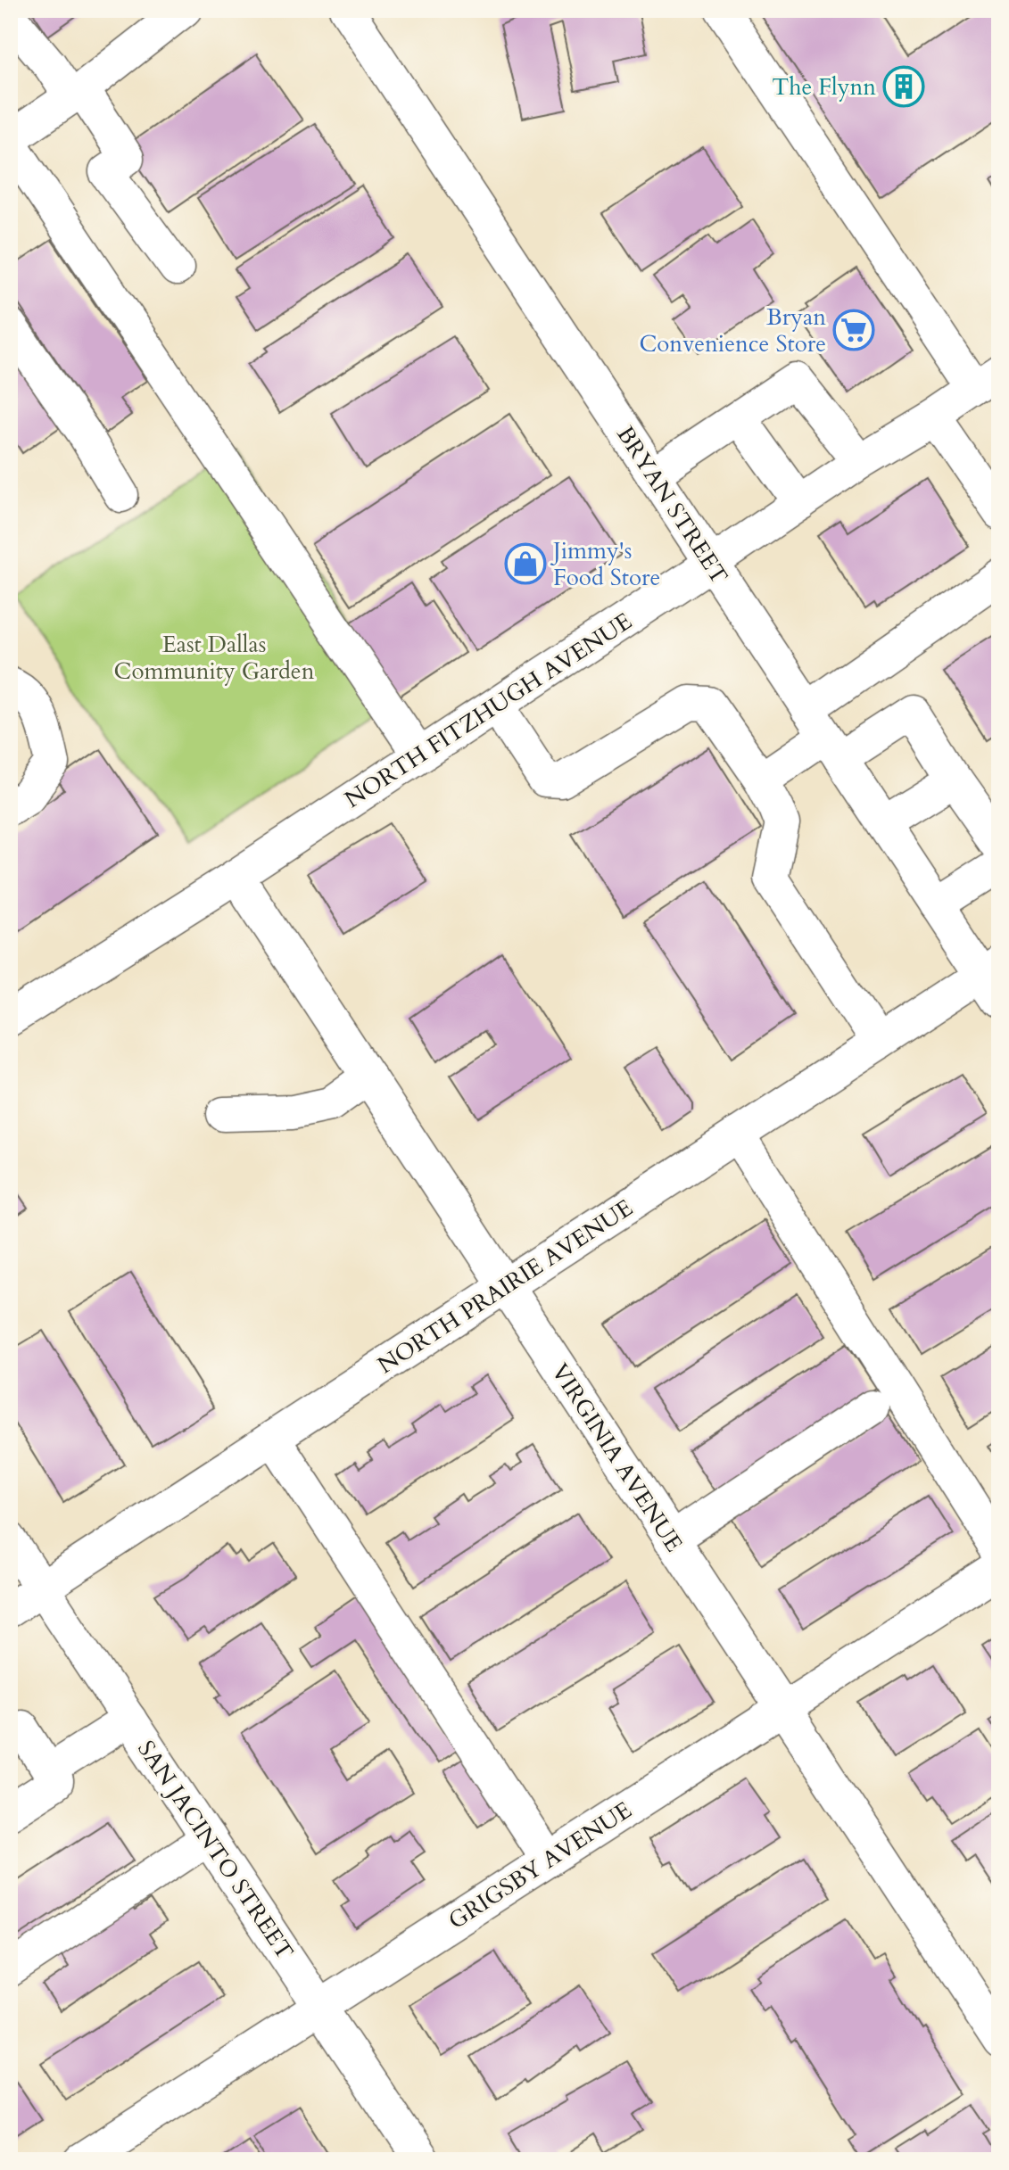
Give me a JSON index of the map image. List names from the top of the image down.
{
  "streets": {
    "street": [
      "BRYAN STREET",
      "NORTH FITZHUGH AVENUE",
      "NORTH PRAIRIE AVENUE",
      "VIRGINIA AVENUE",
      "SAN JACINTO STREET",
      "GRIGSBY AVENUE"
    ]
  },
  "crossings": [
    ["BRYAN STREET", "NORTH FITZHUGH AVENUE"],
    ["BRYAN STREET", "NORTH PRAIRIE AVENUE"],
    ["NORTH FITZHUGH AVENUE", "VIRGINIA AVENUE"],
    ["NORTH PRAIRIE AVENUE", "VIRGINIA AVENUE"],
    ["NORTH PRAIRIE AVENUE", "SAN JACINTO STREET"],
    ["VIRGINIA AVENUE", "GRIGSBY AVENUE"],
    ["SAN JACINTO STREET", "GRIGSBY AVENUE"]
  ],
  "parks": ["East Dallas Community Garden"],
  "places": {
    "building": ["The Flynn"],
    "supermarket": ["Bryan Convenience Store"],
    "shop": ["Jimmy's Food Store"]
  }
}
